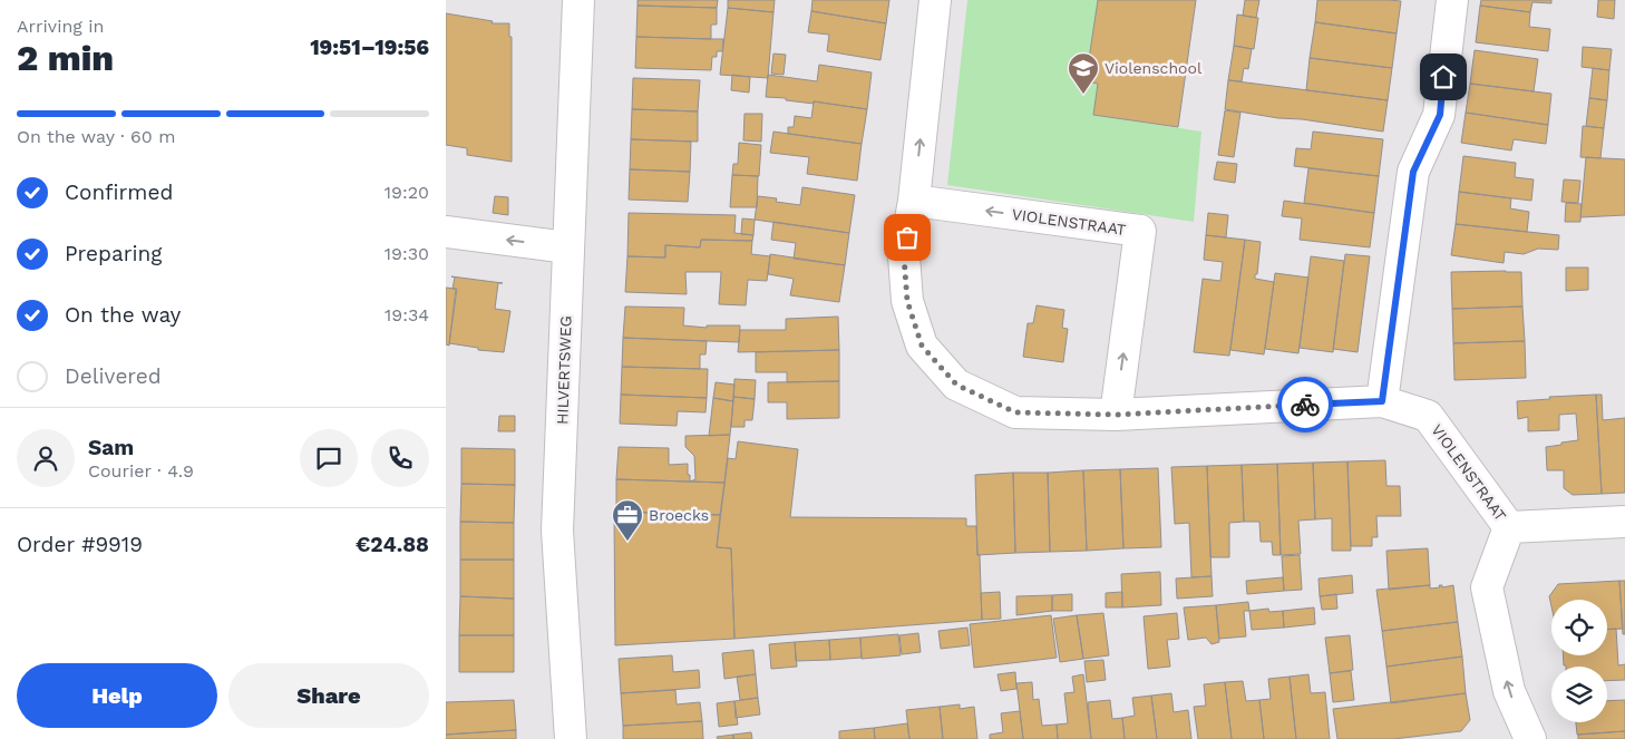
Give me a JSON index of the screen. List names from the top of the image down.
{
  "streets": {
    "street": ["VIOLENSTRAAT", "HILVERTSWEG"]
  },
  "places": {
    "school or university": ["Violenschool"],
    "office": ["Broecks"]
  },
  "page": {
    "heading": ["2 min", "Arriving in", "19:51–19:56"],
    "panel": [
      "Sam",
      "Courier · 4.9",
      "Order #9919",
      "€24.88"
    ],
    "bar": "On the way · 60 m",
    "list": [
      ["Confirmed", "19:20"],
      ["Preparing", "19:30"],
      ["On the way", "19:34"],
      "Delivered"
    ],
    "buttons": ["Help", "Share"]
  }
}
